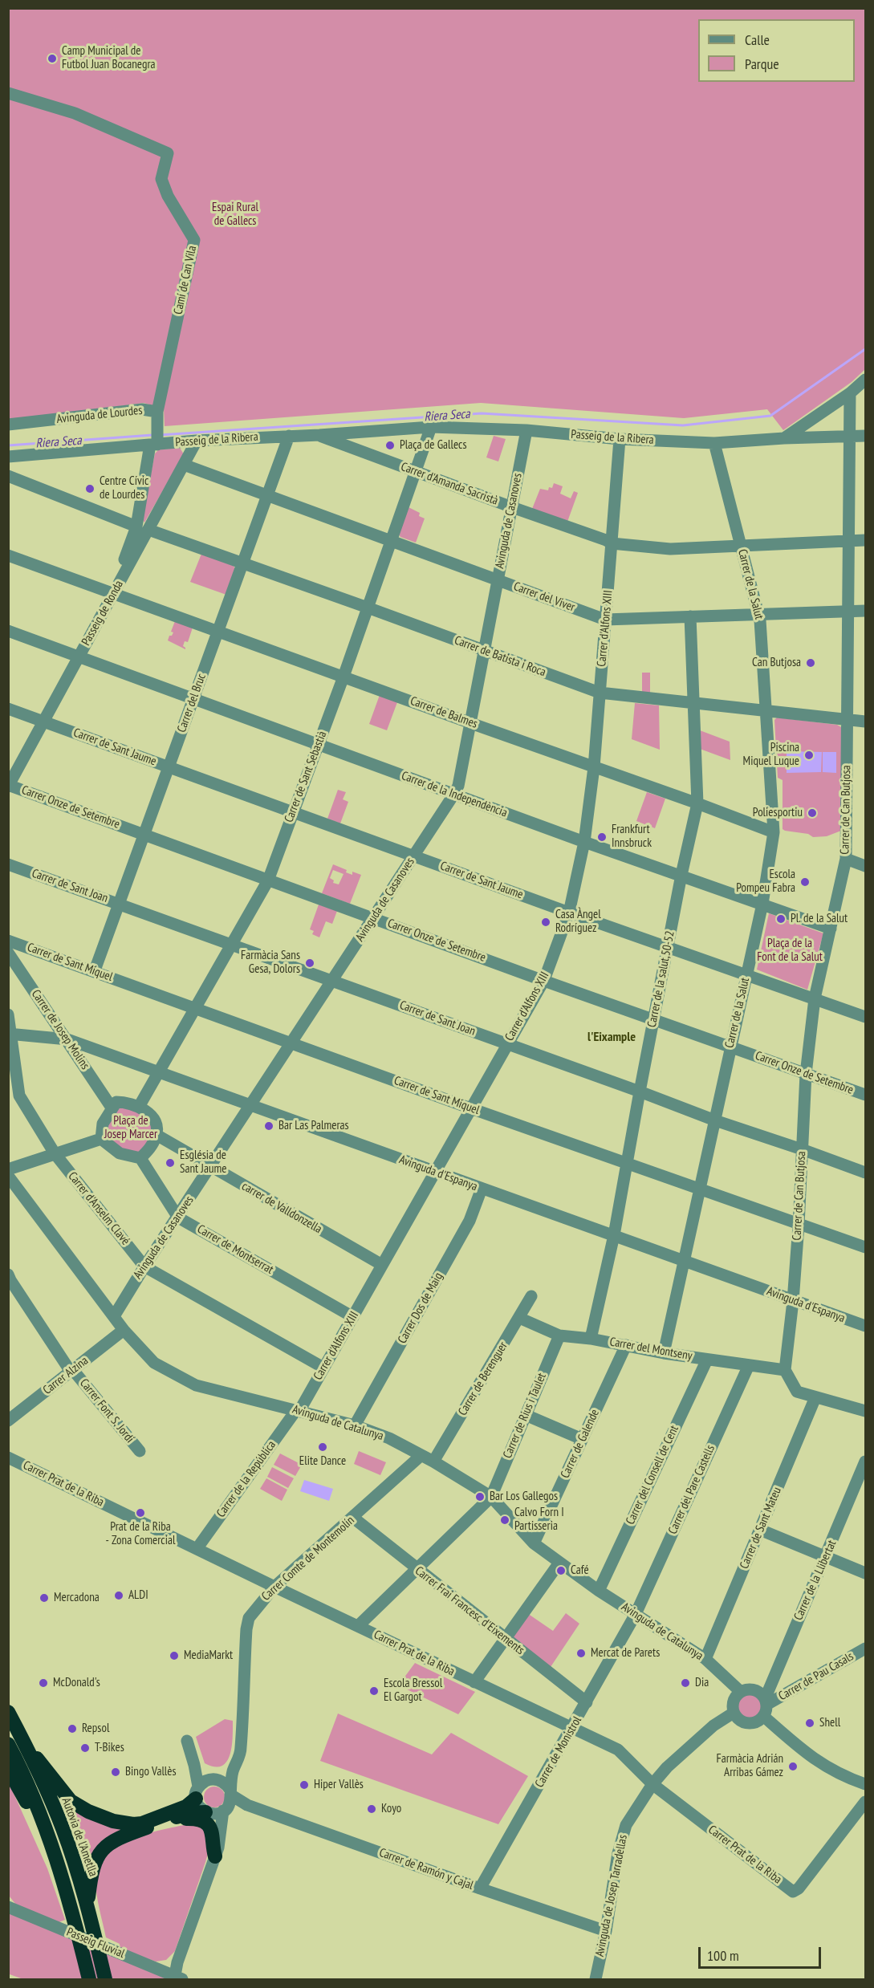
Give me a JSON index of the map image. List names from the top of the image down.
{
  "streets": {
    "highway": ["Autovia de l'Ametlla"],
    "street": [
      "Camí de Can Vila",
      "Avinguda de Lourdes",
      "Passeig de la Ribera",
      "Carrer d'Amanda Sacristà",
      "Avinguda de Casanoves",
      "Carrer de la Salut",
      "Carrer del Viver",
      "Passeig de Ronda",
      "Carrer d'Alfons XIII",
      "Carrer de Batista i Roca",
      "Carrer del Bruc",
      "Carrer de Balmes",
      "Carrer de Sant Jaume",
      "Carrer de Sant Sebastià",
      "Carrer de la Independència",
      "Carrer Onze de Setembre",
      "Carrer de Can Butjosa",
      "Carrer de Sant Joan",
      "Carrer de Sant Miquel",
      "Carrer de la salut,50-52",
      "Carrer de Josep Molins",
      "Avinguda d'Espanya",
      "carrer de Valldonzella",
      "Carrer d'Anselm Clavé",
      "Carrer de Montserrat",
      "Carrer Dos de Maig",
      "Carrer del Montseny",
      "Carrer Alzina",
      "Carrer de Berenguer",
      "Carrer Font S. Jordi",
      "Carrer de Rius i Taulet",
      "Avinguda de Catalunya",
      "Carrer de Galende",
      "Carrer del Consell de Cent",
      "Carrer de la República",
      "Carrer Prat de la Riba",
      "Carrer del Pare Castells",
      "Carrer de Sant Mateu",
      "Carrer Comte de Montemolín",
      "Carrer de la Llibertat",
      "Carrer Frai Francesc d'Eixements",
      "Carrer de Pau Casals",
      "Carrer de Monistrol",
      "Carrer de Ramón y Cajal",
      "Avinguda de Josep Tarradellas",
      "Passeig Fluvial"
    ]
  },
  "crossings": [
    ["Camí de Can Vila", "Avinguda de Lourdes"],
    ["Avinguda de Lourdes", "Passeig de la Ribera"],
    ["Avinguda de Lourdes", "Passeig de Ronda"],
    ["Passeig de la Ribera", "Carrer d'Amanda Sacristà"],
    ["Passeig de la Ribera", "Avinguda de Casanoves"],
    ["Passeig de la Ribera", "Carrer de la Salut"],
    ["Passeig de la Ribera", "Passeig de Ronda"],
    ["Passeig de la Ribera", "Carrer d'Alfons XIII"],
    ["Passeig de la Ribera", "Carrer del Bruc"],
    ["Passeig de la Ribera", "Carrer de Sant Sebastià"],
    ["Passeig de la Ribera", "Carrer de Can Butjosa"],
    ["Carrer d'Amanda Sacristà", "Avinguda de Casanoves"],
    ["Carrer d'Amanda Sacristà", "Carrer de la Salut"],
    ["Carrer d'Amanda Sacristà", "Carrer d'Alfons XIII"],
    ["Carrer d'Amanda Sacristà", "Carrer de Sant Sebastià"],
    ["Carrer d'Amanda Sacristà", "Carrer de Can Butjosa"],
    ["Avinguda de Casanoves", "Carrer del Viver"],
    ["Avinguda de Casanoves", "Carrer de Batista i Roca"],
    ["Avinguda de Casanoves", "Carrer de Balmes"],
    ["Avinguda de Casanoves", "Carrer de Sant Jaume"],
    ["Avinguda de Casanoves", "Carrer de la Independència"],
    ["Avinguda de Casanoves", "Carrer Onze de Setembre"],
    ["Avinguda de Casanoves", "Carrer de Sant Joan"],
    ["Avinguda de Casanoves", "Carrer de Sant Miquel"],
    ["Avinguda de Casanoves", "Avinguda d'Espanya"],
    ["Avinguda de Casanoves", "carrer de Valldonzella"],
    ["Avinguda de Casanoves", "Carrer d'Anselm Clavé"],
    ["Avinguda de Casanoves", "Carrer de Montserrat"],
    ["Avinguda de Casanoves", "Avinguda de Catalunya"],
    ["Carrer de la Salut", "Carrer del Viver"],
    ["Carrer de la Salut", "Carrer de Batista i Roca"],
    ["Carrer de la Salut", "Carrer de Balmes"],
    ["Carrer de la Salut", "Carrer de Sant Jaume"],
    ["Carrer de la Salut", "Carrer de la Independència"],
    ["Carrer de la Salut", "Carrer Onze de Setembre"],
    ["Carrer de la Salut", "Carrer de Sant Joan"],
    ["Carrer de la Salut", "Carrer de Sant Miquel"],
    ["Carrer de la Salut", "Avinguda d'Espanya"],
    ["Carrer de la Salut", "Carrer del Montseny"],
    ["Carrer del Viver", "Passeig de Ronda"],
    ["Carrer del Viver", "Carrer d'Alfons XIII"],
    ["Carrer del Viver", "Carrer del Bruc"],
    ["Carrer del Viver", "Carrer de Sant Sebastià"],
    ["Carrer del Viver", "Carrer de Can Butjosa"],
    ["Carrer del Viver", "Carrer de la salut,50-52"],
    ["Passeig de Ronda", "Carrer de Batista i Roca"],
    ["Passeig de Ronda", "Carrer de Balmes"],
    ["Passeig de Ronda", "Carrer de Sant Jaume"],
    ["Passeig de Ronda", "Carrer de la Independència"],
    ["Passeig de Ronda", "Carrer Onze de Setembre"],
    ["Carrer d'Alfons XIII", "Carrer de Batista i Roca"],
    ["Carrer d'Alfons XIII", "Carrer de Balmes"],
    ["Carrer d'Alfons XIII", "Carrer de Sant Jaume"],
    ["Carrer d'Alfons XIII", "Carrer de la Independència"],
    ["Carrer d'Alfons XIII", "Carrer Onze de Setembre"],
    ["Carrer d'Alfons XIII", "Carrer de Sant Joan"],
    ["Carrer d'Alfons XIII", "Carrer de Sant Miquel"],
    ["Carrer d'Alfons XIII", "Avinguda d'Espanya"],
    ["Carrer d'Alfons XIII", "carrer de Valldonzella"],
    ["Carrer d'Alfons XIII", "Carrer d'Anselm Clavé"],
    ["Carrer d'Alfons XIII", "Carrer de Montserrat"],
    ["Carrer d'Alfons XIII", "Avinguda de Catalunya"],
    ["Carrer d'Alfons XIII", "Carrer de la República"],
    ["Carrer de Batista i Roca", "Carrer del Bruc"],
    ["Carrer de Batista i Roca", "Carrer de Sant Sebastià"],
    ["Carrer de Batista i Roca", "Carrer de Can Butjosa"],
    ["Carrer de Batista i Roca", "Carrer de la salut,50-52"],
    ["Carrer del Bruc", "Carrer de Balmes"],
    ["Carrer del Bruc", "Carrer de Sant Jaume"],
    ["Carrer del Bruc", "Carrer de la Independència"],
    ["Carrer del Bruc", "Carrer Onze de Setembre"],
    ["Carrer del Bruc", "Carrer de Sant Joan"],
    ["Carrer del Bruc", "Carrer de Sant Miquel"],
    ["Carrer de Balmes", "Carrer de Sant Sebastià"],
    ["Carrer de Balmes", "Carrer de la salut,50-52"],
    ["Carrer de Sant Jaume", "Carrer de Sant Sebastià"],
    ["Carrer de Sant Jaume", "Carrer de Can Butjosa"],
    ["Carrer de Sant Jaume", "Carrer de la salut,50-52"],
    ["Carrer de Sant Sebastià", "Carrer de la Independència"],
    ["Carrer de Sant Sebastià", "Carrer Onze de Setembre"],
    ["Carrer de Sant Sebastià", "Carrer de Sant Joan"],
    ["Carrer de Sant Sebastià", "Carrer de Sant Miquel"],
    ["Carrer de Sant Sebastià", "Carrer de Josep Molins"],
    ["Carrer de Sant Sebastià", "Avinguda d'Espanya"],
    ["Carrer de Sant Sebastià", "carrer de Valldonzella"],
    ["Carrer de Sant Sebastià", "Carrer de Montserrat"],
    ["Carrer de la Independència", "Carrer de Can Butjosa"],
    ["Carrer de la Independència", "Carrer de la salut,50-52"],
    ["Carrer Onze de Setembre", "Carrer de Can Butjosa"],
    ["Carrer Onze de Setembre", "Carrer de la salut,50-52"],
    ["Carrer de Can Butjosa", "Carrer de Sant Joan"],
    ["Carrer de Can Butjosa", "Carrer de Sant Miquel"],
    ["Carrer de Can Butjosa", "Avinguda d'Espanya"],
    ["Carrer de Can Butjosa", "Carrer del Montseny"],
    ["Carrer de Sant Joan", "Carrer de la salut,50-52"],
    ["Carrer de Sant Miquel", "Carrer de la salut,50-52"],
    ["Carrer de la salut,50-52", "Avinguda d'Espanya"],
    ["Carrer de la salut,50-52", "Carrer del Montseny"],
    ["Carrer de Josep Molins", "Avinguda d'Espanya"],
    ["Carrer de Josep Molins", "carrer de Valldonzella"],
    ["Carrer de Josep Molins", "Carrer de Montserrat"],
    ["Avinguda d'Espanya", "Carrer d'Anselm Clavé"],
    ["Avinguda d'Espanya", "Carrer Dos de Maig"],
    ["carrer de Valldonzella", "Carrer de Montserrat"],
    ["Carrer Dos de Maig", "Avinguda de Catalunya"],
    ["Carrer del Montseny", "Carrer de Berenguer"],
    ["Carrer del Montseny", "Carrer de Rius i Taulet"],
    ["Carrer del Montseny", "Carrer de Galende"],
    ["Carrer del Montseny", "Carrer del Consell de Cent"],
    ["Carrer del Montseny", "Carrer del Pare Castells"],
    ["Carrer Alzina", "Carrer Font S. Jordi"],
    ["Carrer Alzina", "Avinguda de Catalunya"],
    ["Carrer de Berenguer", "Avinguda de Catalunya"],
    ["Carrer de Rius i Taulet", "Avinguda de Catalunya"],
    ["Avinguda de Catalunya", "Carrer de Galende"],
    ["Avinguda de Catalunya", "Carrer del Consell de Cent"],
    ["Avinguda de Catalunya", "Carrer de la República"],
    ["Avinguda de Catalunya", "Carrer del Pare Castells"],
    ["Avinguda de Catalunya", "Carrer de Sant Mateu"],
    ["Avinguda de Catalunya", "Carrer Comte de Montemolín"],
    ["Avinguda de Catalunya", "Carrer de la Llibertat"],
    ["Avinguda de Catalunya", "Carrer de Pau Casals"],
    ["Avinguda de Catalunya", "Carrer de Monistrol"],
    ["Avinguda de Catalunya", "Avinguda de Josep Tarradellas"],
    ["Carrer de la República", "Carrer Prat de la Riba"],
    ["Carrer Prat de la Riba", "Carrer Comte de Montemolín"],
    ["Carrer Prat de la Riba", "Carrer de Monistrol"],
    ["Carrer Prat de la Riba", "Avinguda de Josep Tarradellas"],
    ["Carrer del Pare Castells", "Carrer de Monistrol"],
    ["Carrer Comte de Montemolín", "Carrer Frai Francesc d'Eixements"],
    ["Carrer Comte de Montemolín", "Carrer de Ramón y Cajal"],
    ["Carrer Comte de Montemolín", "Passeig Fluvial"],
    ["Carrer de la Llibertat", "Carrer de Pau Casals"],
    ["Carrer de la Llibertat", "Avinguda de Josep Tarradellas"],
    ["Carrer Frai Francesc d'Eixements", "Carrer de Monistrol"],
    ["Carrer de Pau Casals", "Avinguda de Josep Tarradellas"],
    ["Carrer de Monistrol", "Carrer de Ramón y Cajal"],
    ["Carrer de Ramón y Cajal", "Avinguda de Josep Tarradellas"]
  ],
  "districts": ["l'Eixample"],
  "water": ["Riera Seca"],
  "parks": ["Espai Rural de Gallecs", "Plaça de la Font de la Salut", "Plaça de Josep Marcer"],
  "places": [
    "Camp Municipal de Futbol Juan Bocanegra",
    "Plaça de Gallecs",
    "Centre Cívic de Lourdes",
    "Can Butjosa",
    "Piscina Miquel Luque",
    "Poliesportiu",
    "Frankfurt Innsbruck",
    "Escola Pompeu Fabra",
    "Pl. de la Salut",
    "Casa Àngel Rodríguez",
    "Farmàcia Sans Gesa, Dolors",
    "Bar Las Palmeras",
    "Església de Sant Jaume",
    "Elite Dance",
    "Bar Los Gallegos",
    "Prat de la Riba - Zona Comercial",
    "Calvo Forn I Partisseria",
    "Café",
    "ALDI",
    "Mercadona",
    "Mercat de Parets",
    "MediaMarkt",
    "McDonald's",
    "Dia",
    "Escola Bressol El Gargot",
    "Shell",
    "Repsol",
    "T-Bikes",
    "Farmàcia Adrián Arribas Gámez",
    "Bingo Vallès",
    "Hiper Vallès",
    "Koyo"
  ],
  "legend": ["Calle", "Parque"],
  "scale_bar": "100 m"
}
